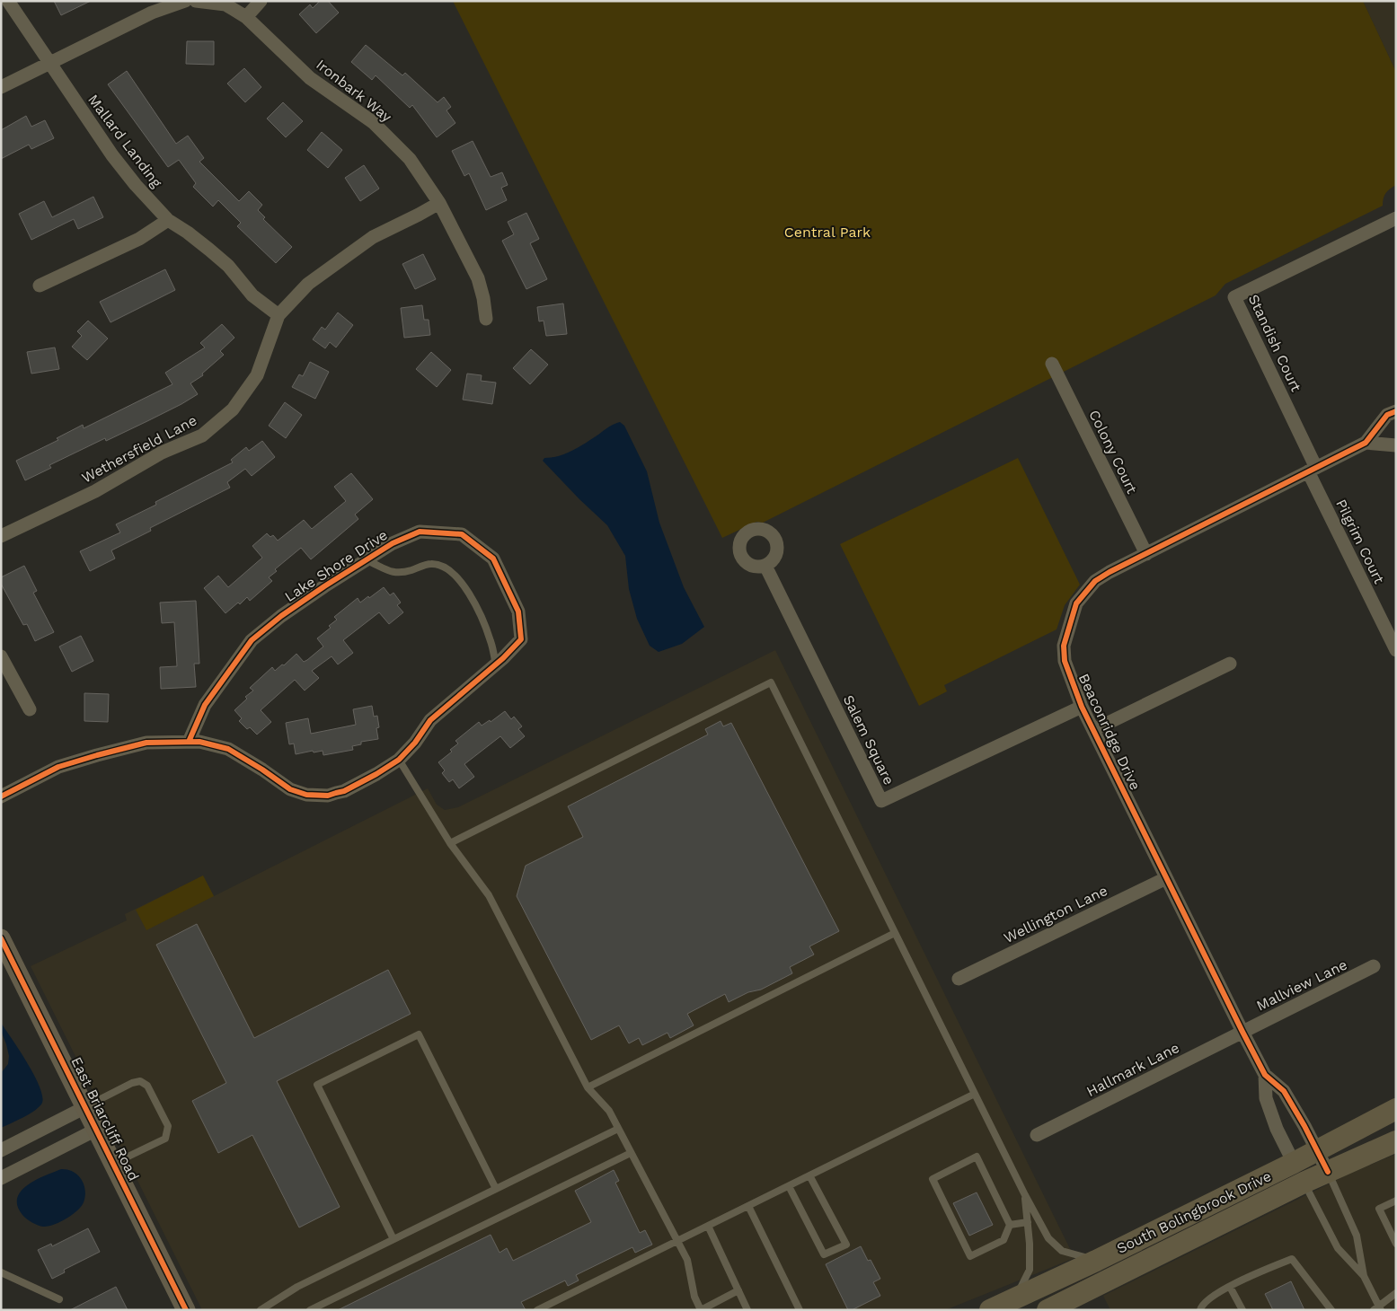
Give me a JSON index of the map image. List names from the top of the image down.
{
  "streets": {
    "main road": ["South Bolingbrook Drive"],
    "street": [
      "Ironbark Way",
      "Mallard Landing",
      "Standish Court",
      "Wethersfield Lane",
      "Colony Court",
      "Pilgrim Court",
      "Lake Shore Drive",
      "Beaconridge Drive",
      "Salem Square",
      "Wellington Lane",
      "Mallview Lane",
      "Hallmark Lane",
      "East Briarcliff Road"
    ]
  },
  "crossings": [
    ["Ironbark Way", "Wethersfield Lane"],
    ["Mallard Landing", "Wethersfield Lane"],
    ["Standish Court", "Pilgrim Court"],
    ["Standish Court", "Beaconridge Drive"],
    ["Colony Court", "Beaconridge Drive"],
    ["Pilgrim Court", "Beaconridge Drive"],
    ["Beaconridge Drive", "Salem Square"],
    ["Beaconridge Drive", "Wellington Lane"],
    ["Beaconridge Drive", "Mallview Lane"],
    ["Beaconridge Drive", "Hallmark Lane"],
    ["Beaconridge Drive", "South Bolingbrook Drive"],
    ["Mallview Lane", "Hallmark Lane"]
  ],
  "parks": ["Central Park"]
}
